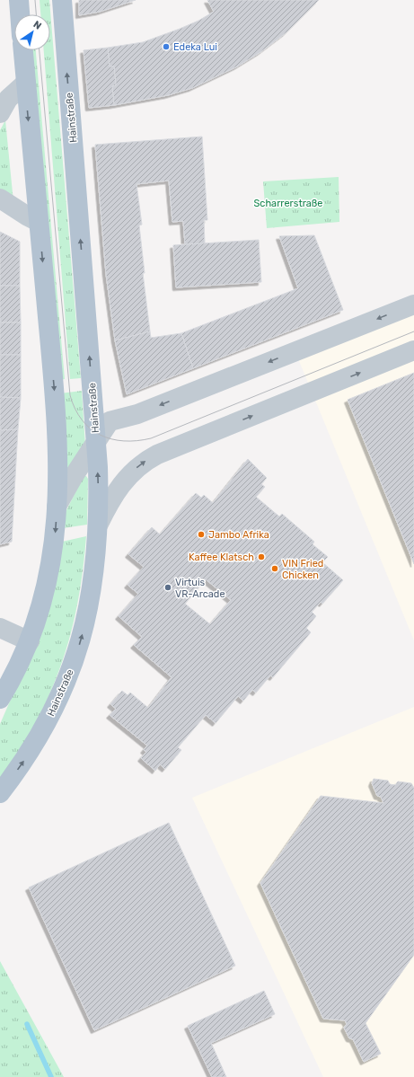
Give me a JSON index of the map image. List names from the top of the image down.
{
  "streets": {
    "main road": ["Hainstraße"]
  },
  "parks": ["Scharrerstraße"],
  "places": [
    "Edeka Lui",
    "Jambo Afrika",
    "Kaffee Klatsch",
    "VIN Fried Chicken",
    "Virtuis VR-Arcade"
  ],
  "north": "top right"
}
